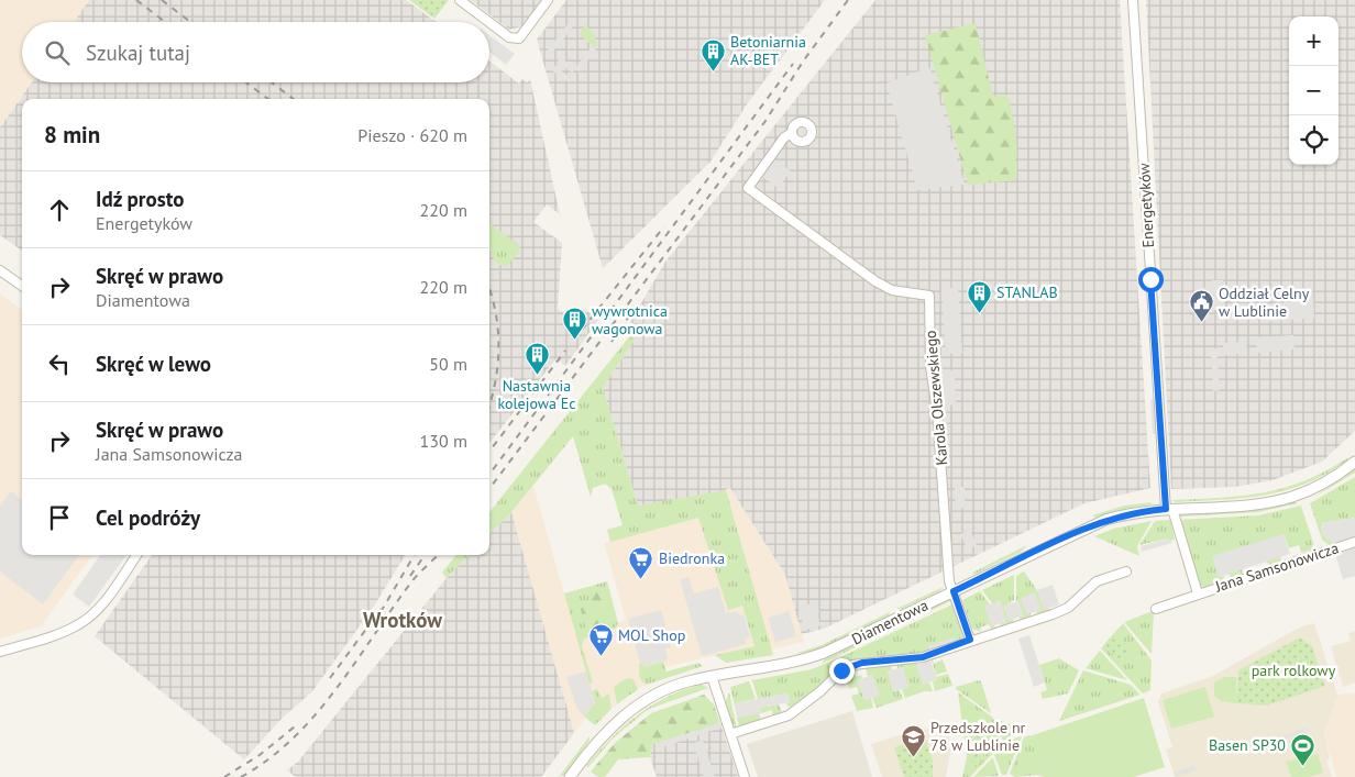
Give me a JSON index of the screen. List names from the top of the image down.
{
  "streets": {
    "street": [
      "Energetyków",
      "Karola Olszewskiego",
      "Jana Samsonowicza",
      "Diamentowa"
    ]
  },
  "crossings": [
    ["Energetyków", "Jana Samsonowicza"],
    ["Energetyków", "Diamentowa"],
    ["Karola Olszewskiego", "Diamentowa"]
  ],
  "districts": ["Wrotków"],
  "parks": ["park rolkowy"],
  "places": {
    "building": [
      "Betoniarnia AK-BET",
      "STANLAB",
      "wywrotnica wagonowa",
      "Nastawnia kolejowa Ec"
    ],
    "public building": ["Oddział Celny w Lublinie"],
    "supermarket": ["Biedronka", "MOL Shop"],
    "school or university": ["Przedszkole nr 78 w Lublinie"],
    "sports": ["Basen SP30"]
  },
  "page": {
    "map_buttons": ["+", "−"],
    "search": "Szukaj tutaj",
    "heading": ["8 min", "Pieszo · 620 m"],
    "list": [
      ["Idź prosto", "Energetyków", "220 m"],
      ["Skręć w prawo", "Diamentowa", "220 m"],
      ["Skręć w lewo", "50 m"],
      ["Skręć w prawo", "Jana Samsonowicza", "130 m"],
      "Cel podróży"
    ]
  }
}
